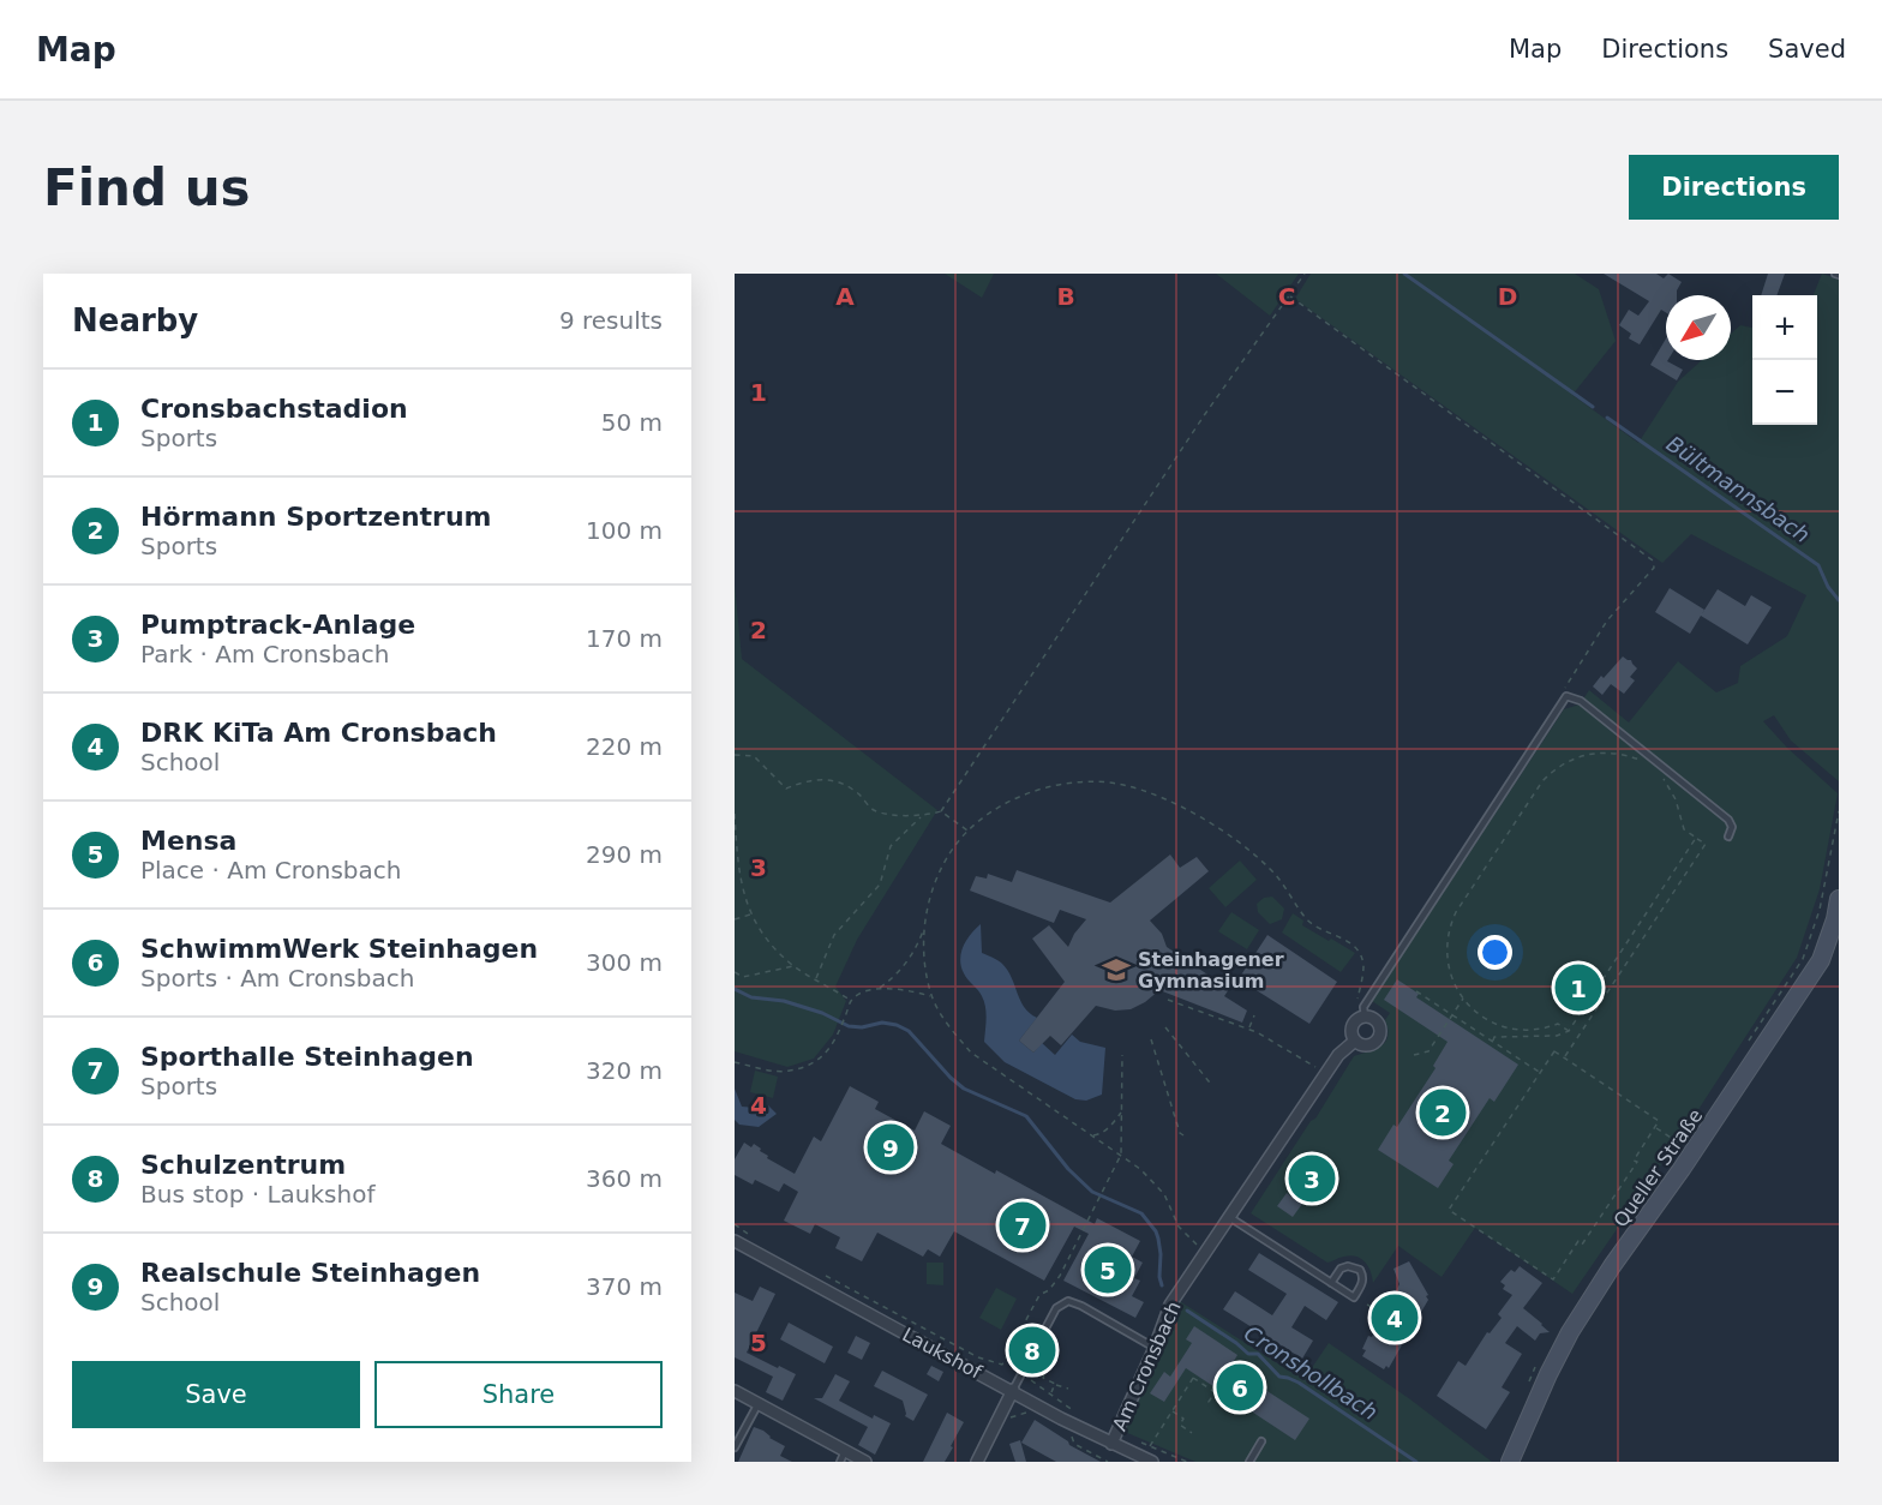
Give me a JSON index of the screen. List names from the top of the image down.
{
  "streets": {
    "main road": ["Queller Straße"],
    "street": ["Laukshof", "Am Cronsbach"]
  },
  "crossings": [
    ["Laukshof", "Am Cronsbach"]
  ],
  "water": ["Bültmannsbach", "Cronshollbach"],
  "places": {
    "school or university": ["Steinhagener Gymnasium"]
  },
  "north": "bottom left",
  "page": {
    "header": "Map",
    "nav": ["Map", "Directions", "Saved"],
    "buttons": [
      "Directions",
      ["Save", "Share"]
    ],
    "title": "Find us",
    "heading": ["Nearby", "9 results"],
    "map_buttons": ["+", "−"],
    "list": [
      {
        "mark": "1",
        "name": "Cronsbachstadion",
        "note": "Sports",
        "value": "50 m"
      },
      {
        "mark": "2",
        "name": "Hörmann Sportzentrum",
        "note": "Sports",
        "value": "100 m"
      },
      {
        "mark": "3",
        "name": "Pumptrack-Anlage",
        "note": "Park · Am Cronsbach",
        "value": "170 m"
      },
      {
        "mark": "4",
        "name": "DRK KiTa Am Cronsbach",
        "note": "School",
        "value": "220 m"
      },
      {
        "mark": "5",
        "name": "Mensa",
        "note": "Place · Am Cronsbach",
        "value": "290 m"
      },
      {
        "mark": "6",
        "name": "SchwimmWerk Steinhagen",
        "note": "Sports · Am Cronsbach",
        "value": "300 m"
      },
      {
        "mark": "7",
        "name": "Sporthalle Steinhagen",
        "note": "Sports",
        "value": "320 m"
      },
      {
        "mark": "8",
        "name": "Schulzentrum",
        "note": "Bus stop · Laukshof",
        "value": "360 m"
      },
      {
        "mark": "9",
        "name": "Realschule Steinhagen",
        "note": "School",
        "value": "370 m"
      }
    ],
    "pins": [
      "1",
      "2",
      "9",
      "3",
      "7",
      "5",
      "4",
      "8",
      "6"
    ]
  },
  "grid": {
    "columns": [
      "A",
      "B",
      "C",
      "D"
    ],
    "rows": [
      "1",
      "2",
      "3",
      "4",
      "5"
    ]
  }
}
